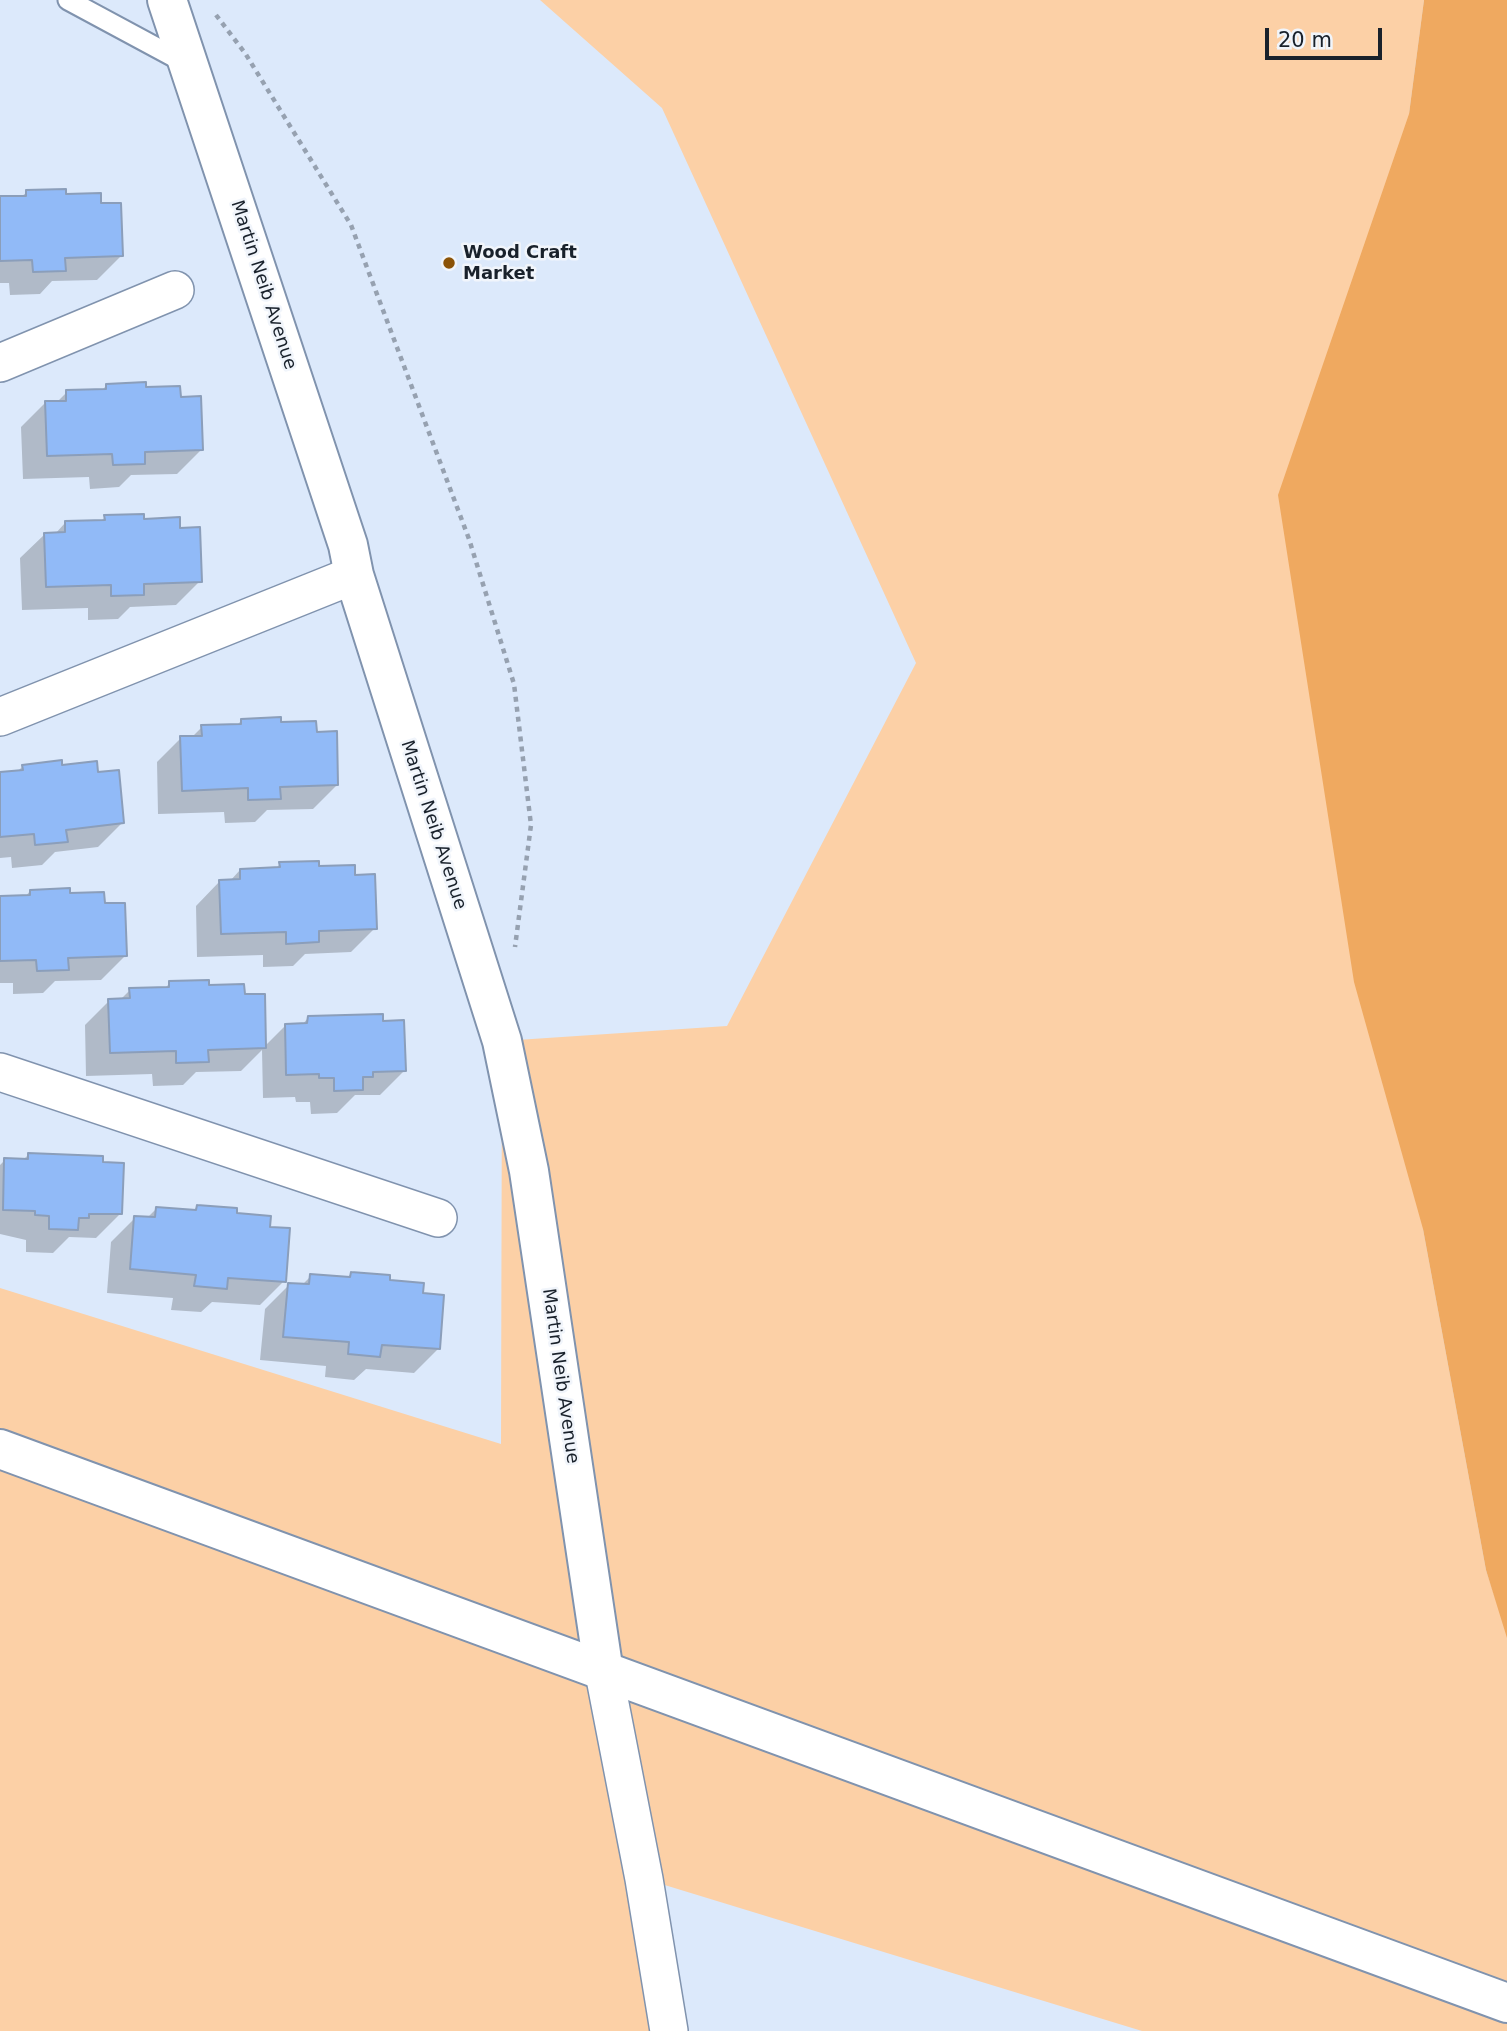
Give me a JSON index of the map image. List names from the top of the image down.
{
  "streets": {
    "main road": ["Martin Neib Avenue"]
  },
  "places": ["Wood Craft Market"],
  "scale_bar": "20 m"
}
